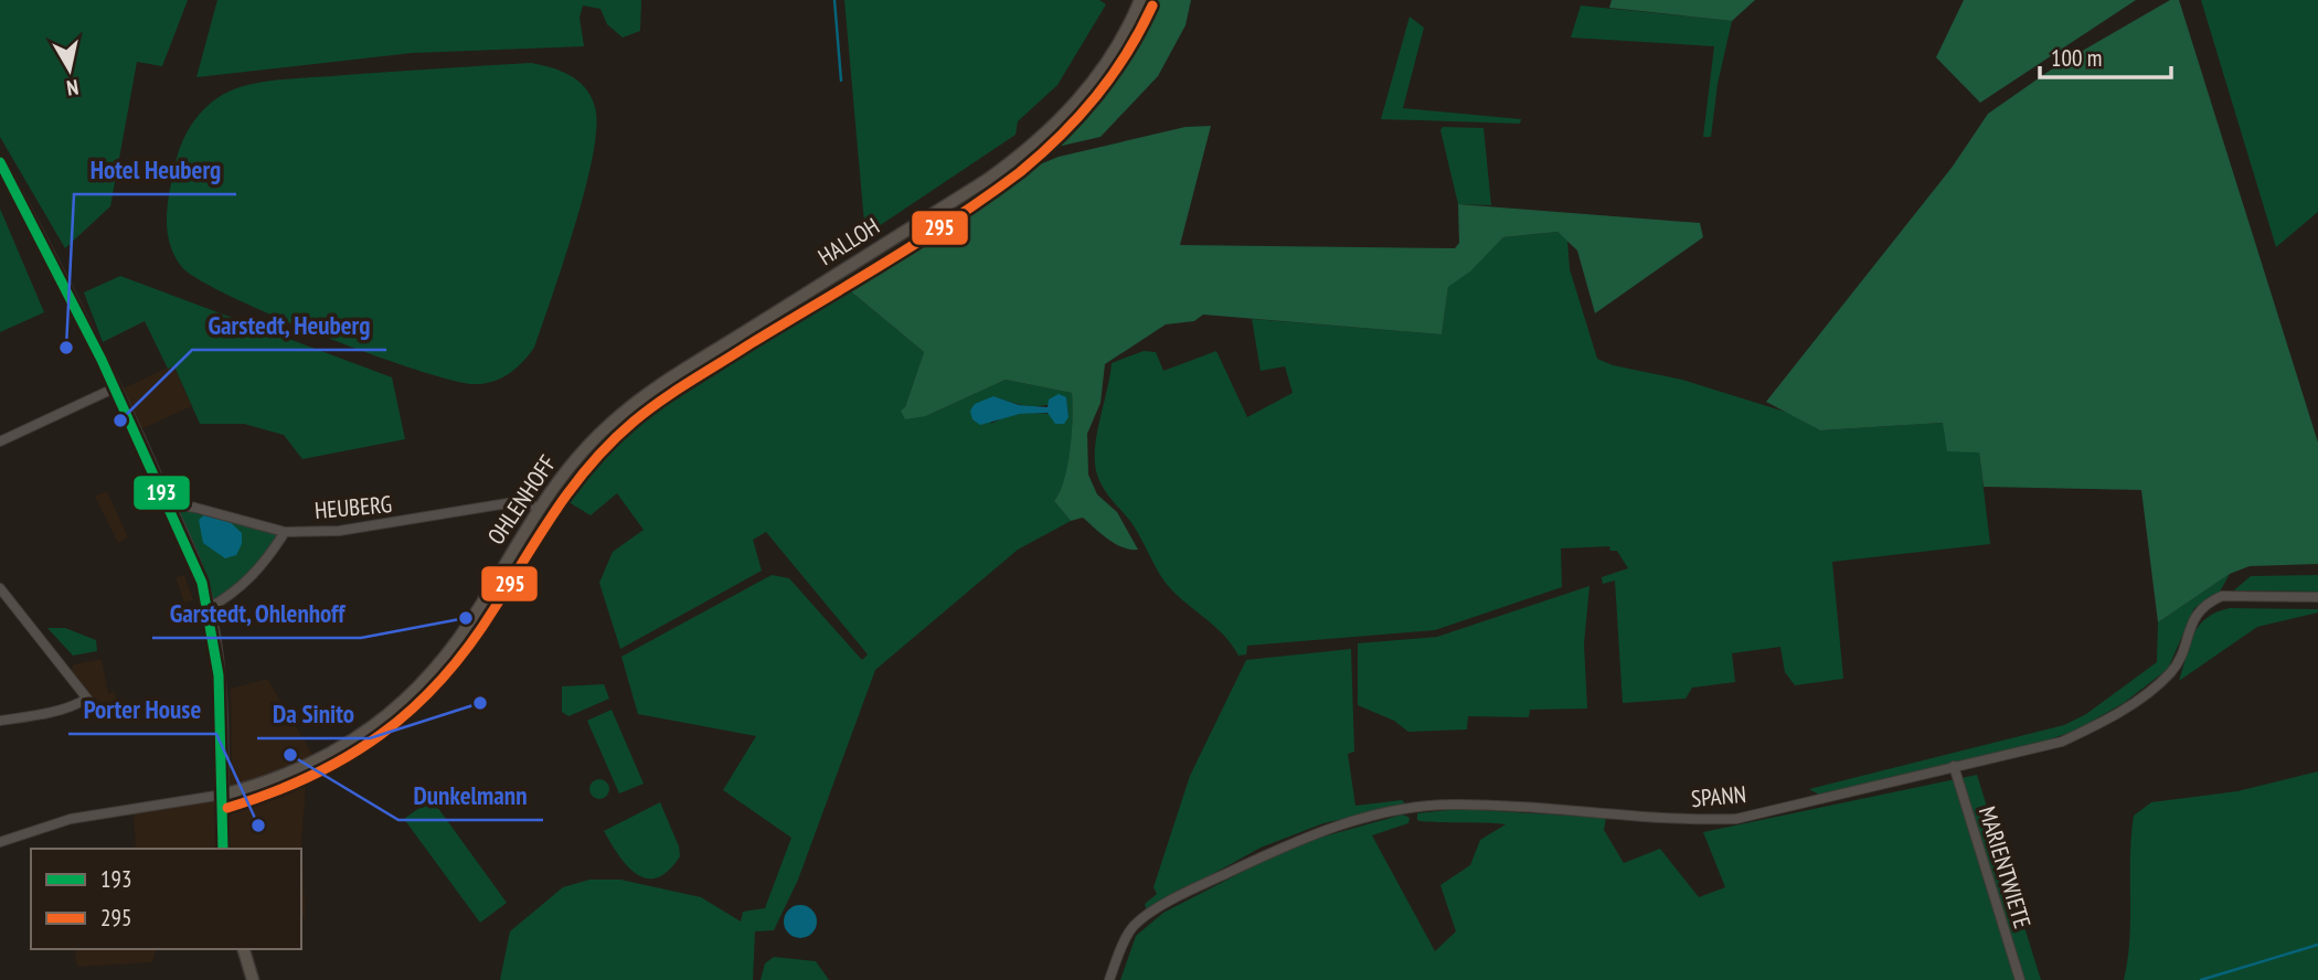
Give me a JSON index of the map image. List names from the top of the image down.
{
  "streets": {
    "main road": ["HALLOH", "OHLENHOFF"],
    "street": ["HEUBERG", "SPANN", "MARIENTWIETE"]
  },
  "crossings": [
    ["HALLOH", "OHLENHOFF"],
    ["OHLENHOFF", "HEUBERG"],
    ["SPANN", "MARIENTWIETE"]
  ],
  "places": [
    "Hotel Heuberg",
    "Garstedt, Heuberg",
    "Garstedt, Ohlenhoff",
    "Da Sinito",
    "Dunkelmann",
    "Porter House"
  ],
  "lines": ["transit line 295", "transit line 193"],
  "legend": ["193", "295"],
  "scale_bar": "100 m",
  "north": "bottom"
}
